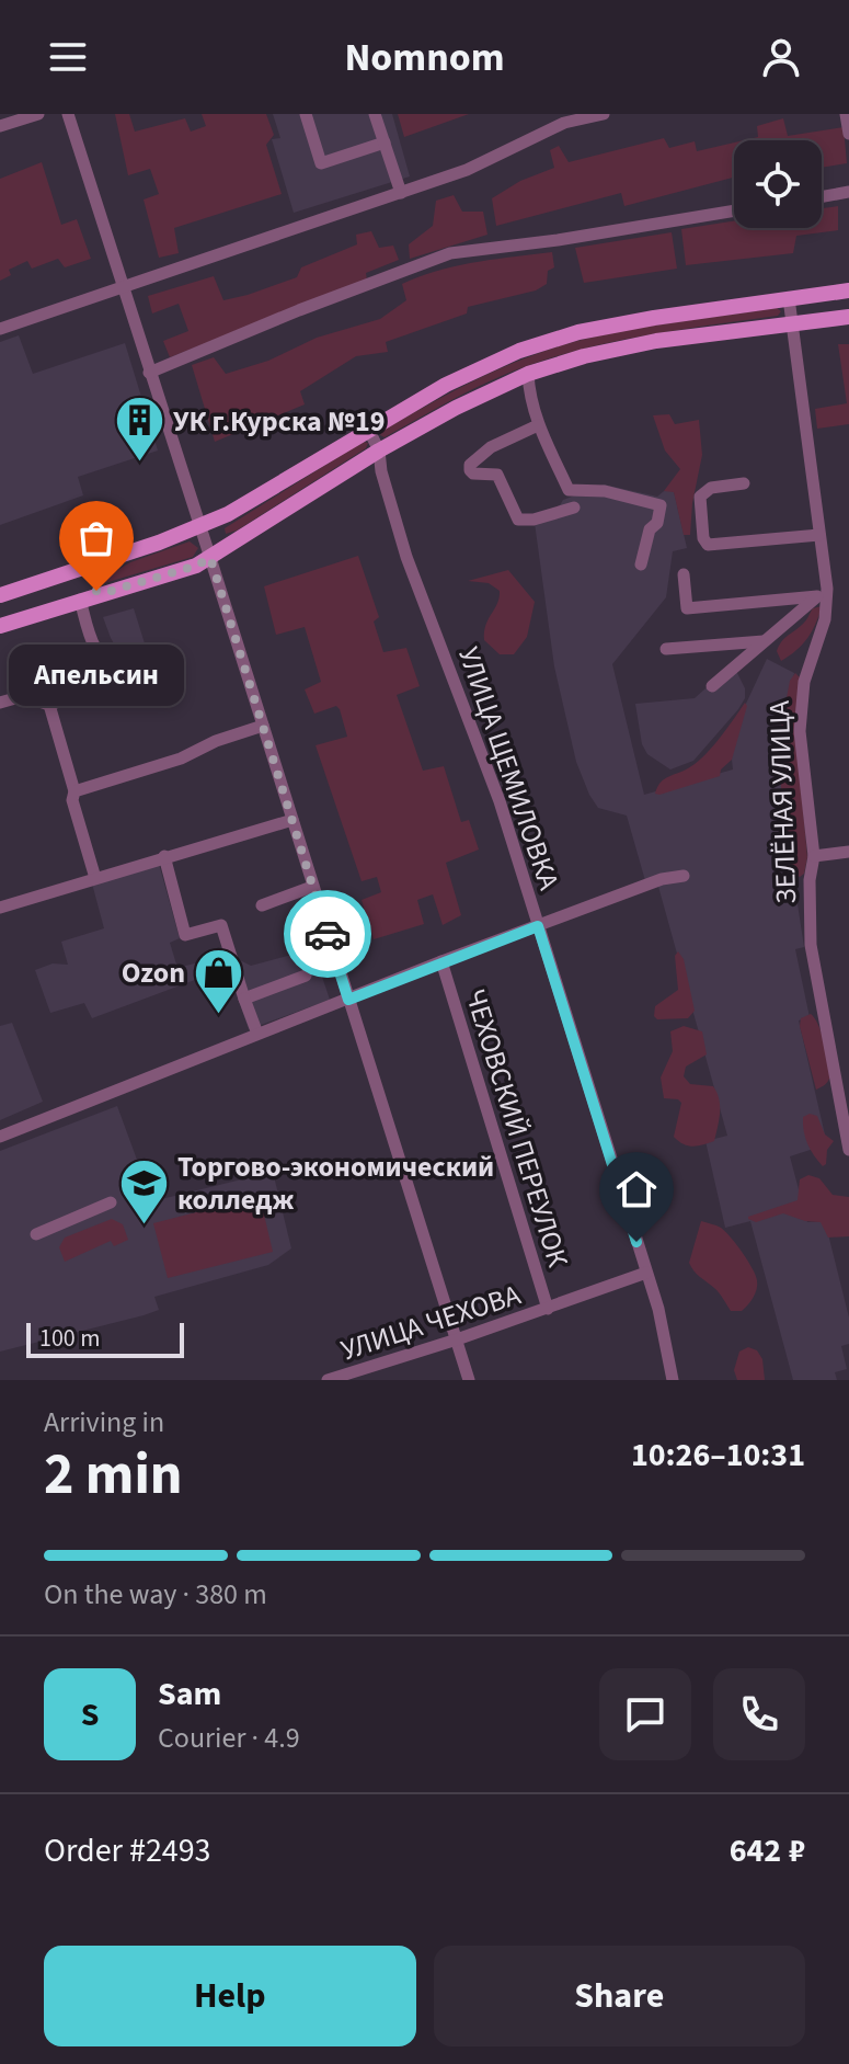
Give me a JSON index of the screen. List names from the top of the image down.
{
  "streets": {
    "street": [
      "УЛИЦА ЩЕМИЛОВКА",
      "ЗЕЛЁНАЯ УЛИЦА",
      "ЧЕХОВСКИЙ ПЕРЕУЛОК",
      "УЛИЦА ЧЕХОВА"
    ]
  },
  "crossings": [
    ["УЛИЦА ЩЕМИЛОВКА", "УЛИЦА ЧЕХОВА"],
    ["ЧЕХОВСКИЙ ПЕРЕУЛОК", "УЛИЦА ЧЕХОВА"]
  ],
  "places": {
    "building": ["УК г.Курска №19"],
    "other": ["Апельсин"],
    "shop": ["Ozon"],
    "school or university": ["Торгово-экономический колледж"]
  },
  "scale_bar": "100 m",
  "page": {
    "header": "Nomnom",
    "bubble": "Апельсин",
    "scale": "100 m",
    "heading": ["2 min", "Arriving in", "10:26–10:31"],
    "panel": [
      "Sam",
      "Courier · 4.9",
      "Order #2493",
      "642 ₽"
    ],
    "bar": "On the way · 380 m",
    "round": "S",
    "buttons": ["Help", "Share"]
  }
}
